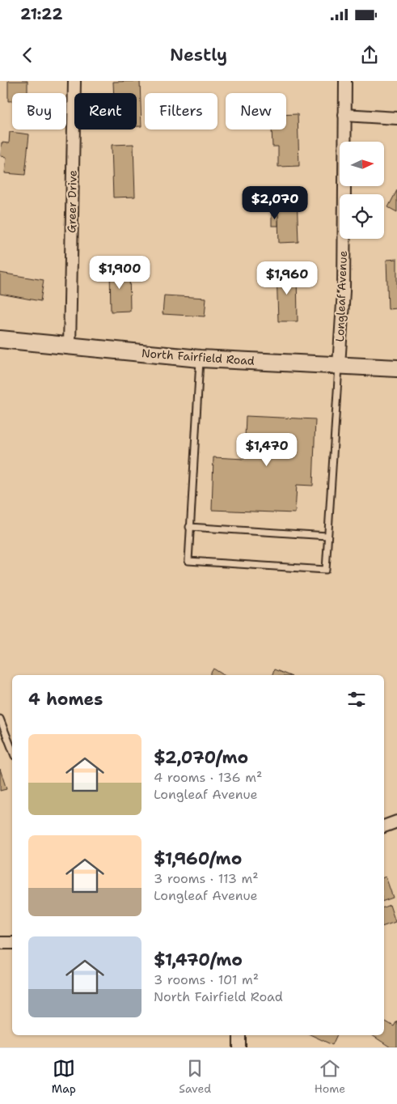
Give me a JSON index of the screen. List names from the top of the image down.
{
  "streets": {
    "main road": ["North Fairfield Road"],
    "street": ["Greer Drive", "Longleaf Avenue"]
  },
  "crossings": [
    ["Greer Drive", "North Fairfield Road"],
    ["Longleaf Avenue", "North Fairfield Road"]
  ],
  "north": "right",
  "page": {
    "status": "21:22",
    "header": "Nestly",
    "chip": [
      "Buy",
      "Rent",
      "Filters",
      "New"
    ],
    "price": [
      "$2,070",
      "$1,900",
      "$1,960",
      "$1,470"
    ],
    "heading": "4 homes",
    "list": [
      {
        "name": "$2,070/mo",
        "note": "4 rooms · 136 m² · Longleaf Avenue"
      },
      {
        "name": "$1,960/mo",
        "note": "3 rooms · 113 m² · Longleaf Avenue"
      },
      {
        "name": "$1,470/mo",
        "note": "3 rooms · 101 m² · North Fairfield Road"
      }
    ],
    "tabs": ["Map", "Saved", "Home"]
  }
}
